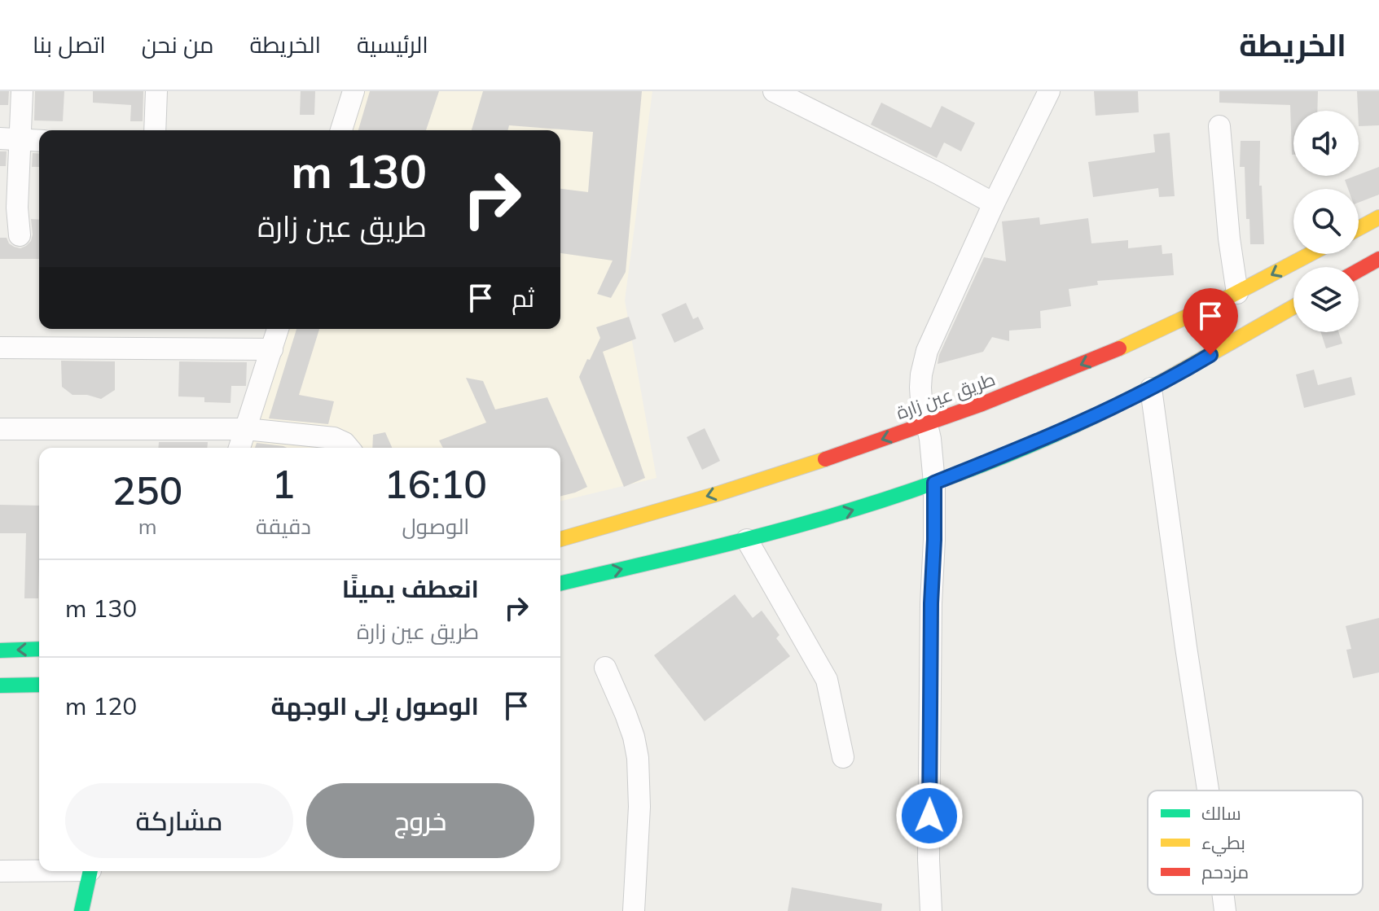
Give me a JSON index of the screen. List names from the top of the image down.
{
  "streets": {
    "main road": ["طريق عين زارة"]
  },
  "legend": ["سالك", "بطيء", "مزدحم"],
  "page": {
    "header": "الخريطة",
    "nav": [
      "الرئيسية",
      "الخريطة",
      "من نحن",
      "اتصل بنا"
    ],
    "turn": ["130 m", "طريق عين زارة"],
    "then": "ثم",
    "eta": [
      "16:10",
      "الوصول",
      "1",
      "دقيقة",
      "250",
      "m"
    ],
    "list": [
      {
        "name": "انعطف يمينًا",
        "note": "طريق عين زارة",
        "value": "130 m"
      },
      {
        "name": "الوصول إلى الوجهة",
        "value": "120 m"
      }
    ],
    "buttons": ["خروج", "مشاركة"]
  }
}
